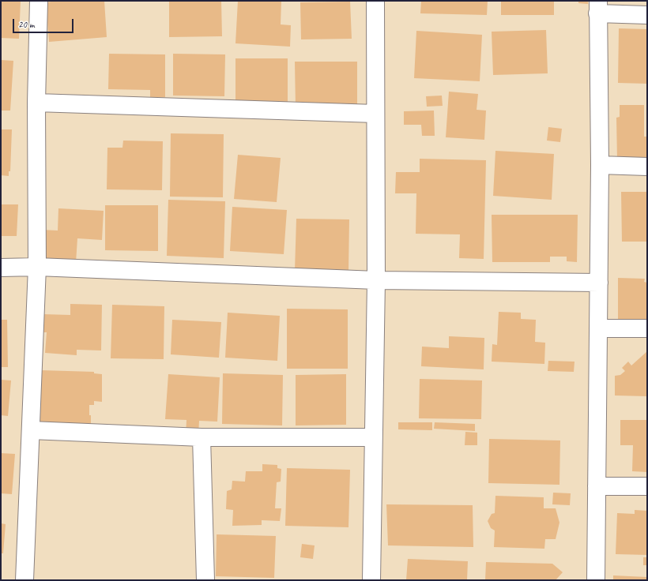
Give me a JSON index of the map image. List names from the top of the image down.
{
  "scale_bar": "20 m"
}
